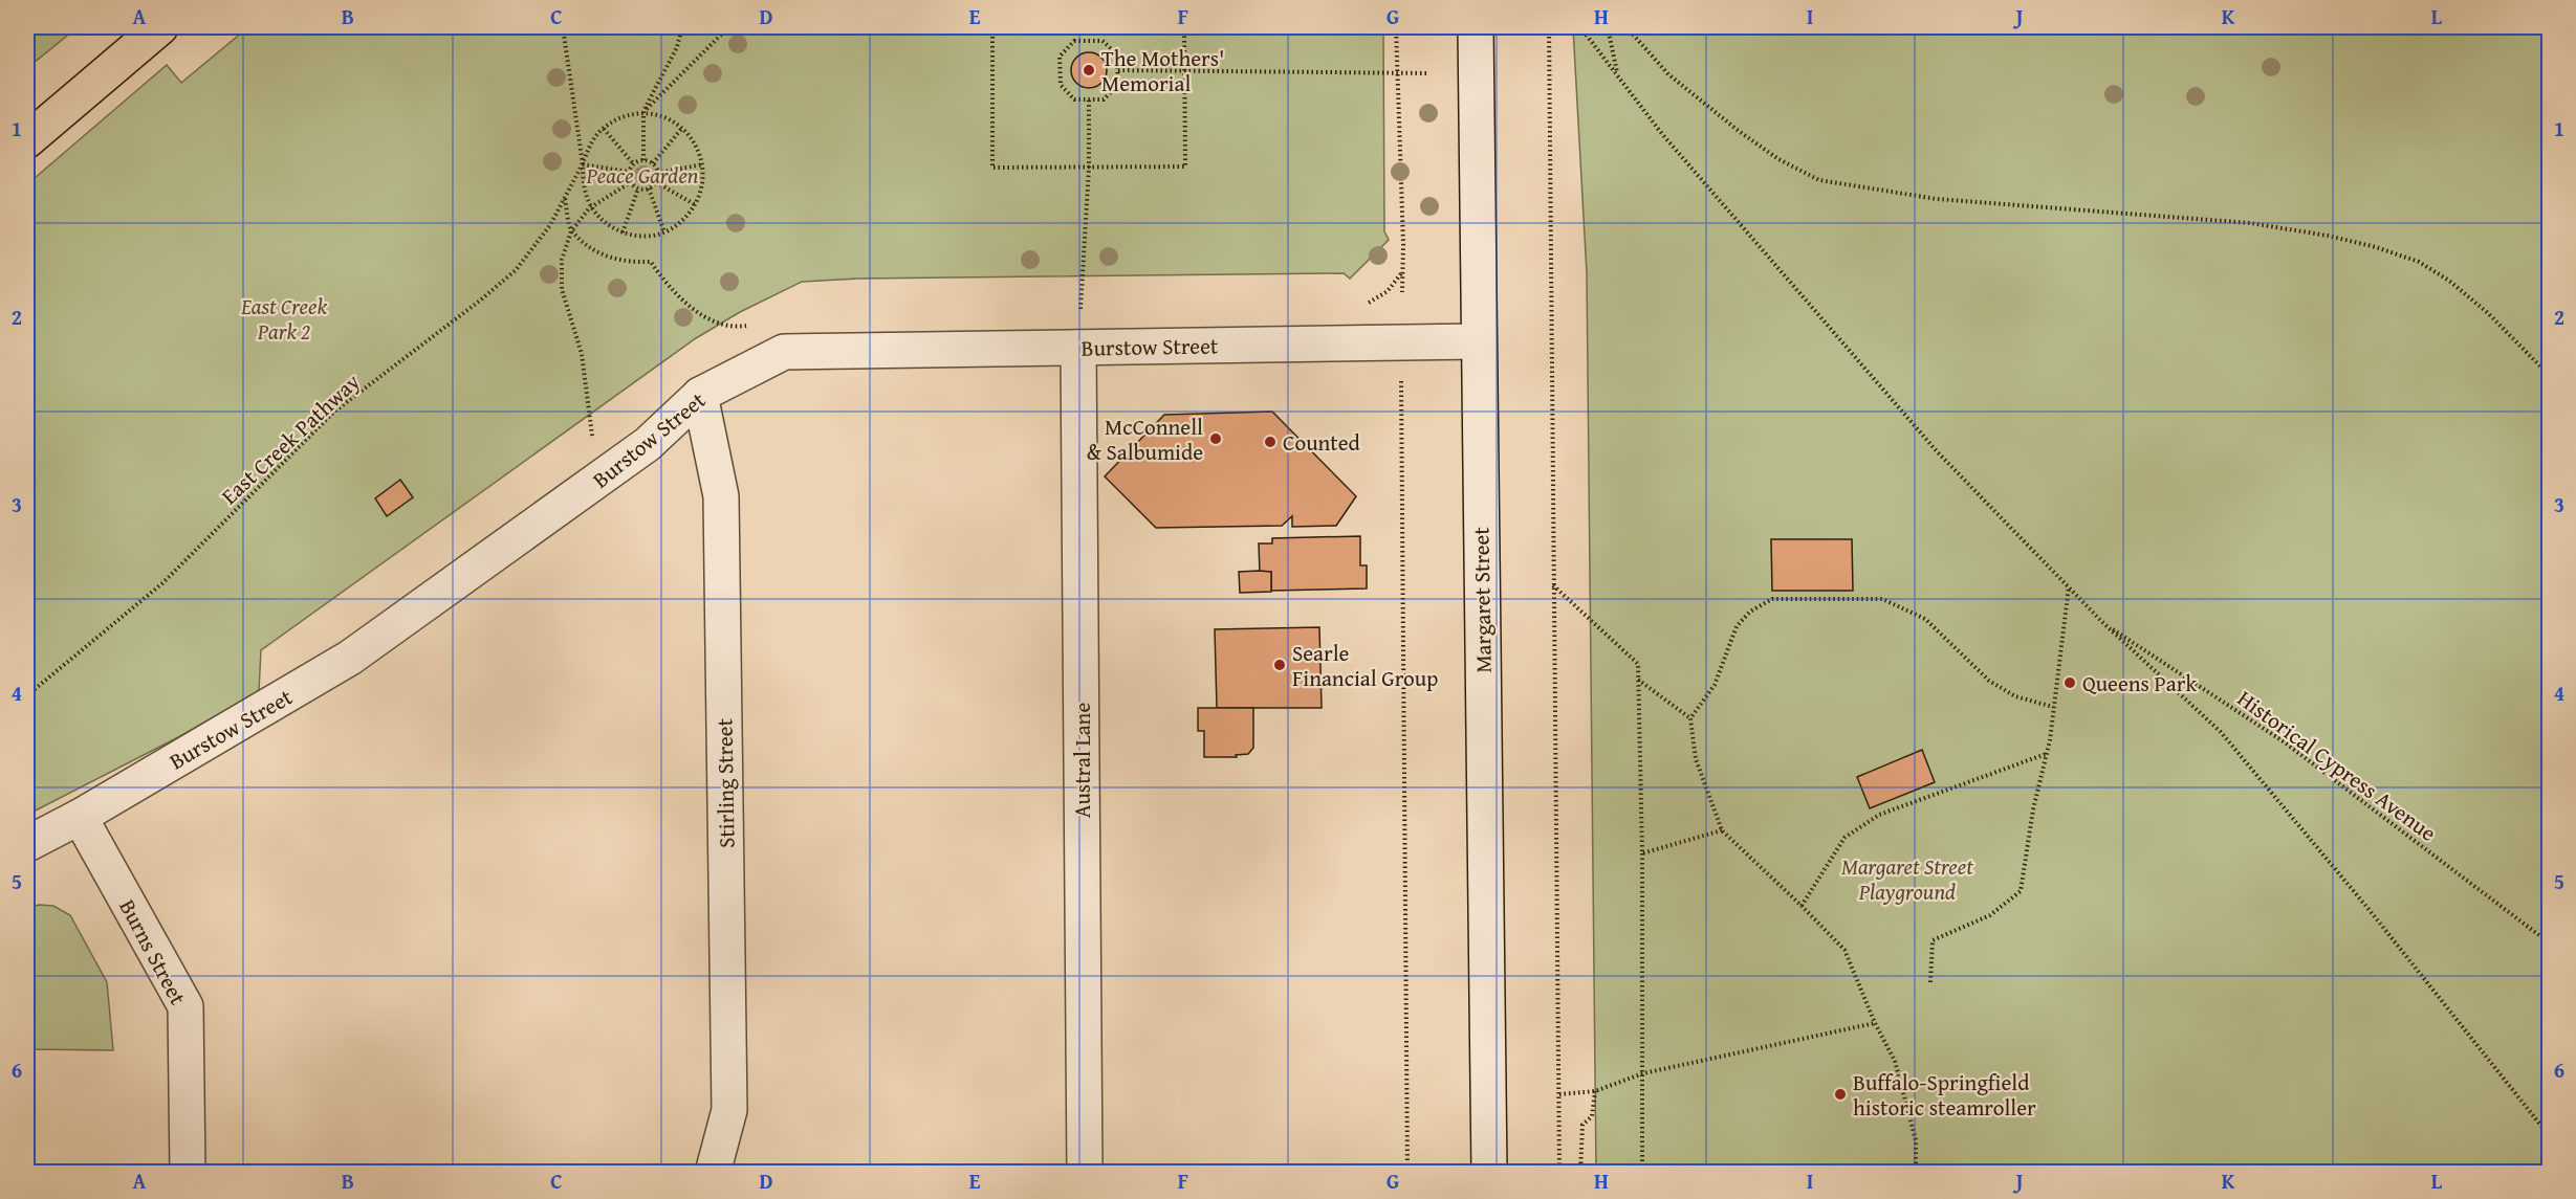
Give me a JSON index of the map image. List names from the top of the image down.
{
  "streets": {
    "street": [
      "Burstow Street",
      "Margaret Street",
      "Austral Lane",
      "Stirling Street",
      "Burns Street"
    ],
    "path": ["East Creek Pathway", "Historical Cypress Avenue"]
  },
  "crossings": [
    ["Burstow Street", "Margaret Street"],
    ["Burstow Street", "Austral Lane"],
    ["Burstow Street", "Stirling Street"],
    ["Burstow Street", "Burns Street"]
  ],
  "parks": ["Peace Garden", "East Creek Park 2", "Margaret Street Playground"],
  "places": [
    "The Mothers' Memorial",
    "McConnell & Salbumide",
    "Counted",
    "Searle Financial Group",
    "Queens Park",
    "Buffalo-Springfield historic steamroller"
  ],
  "grid": {
    "columns": [
      "A",
      "B",
      "C",
      "D",
      "E",
      "F",
      "G",
      "H",
      "I",
      "J",
      "K",
      "L"
    ],
    "rows": [
      "1",
      "2",
      "3",
      "4",
      "5",
      "6"
    ]
  }
}
